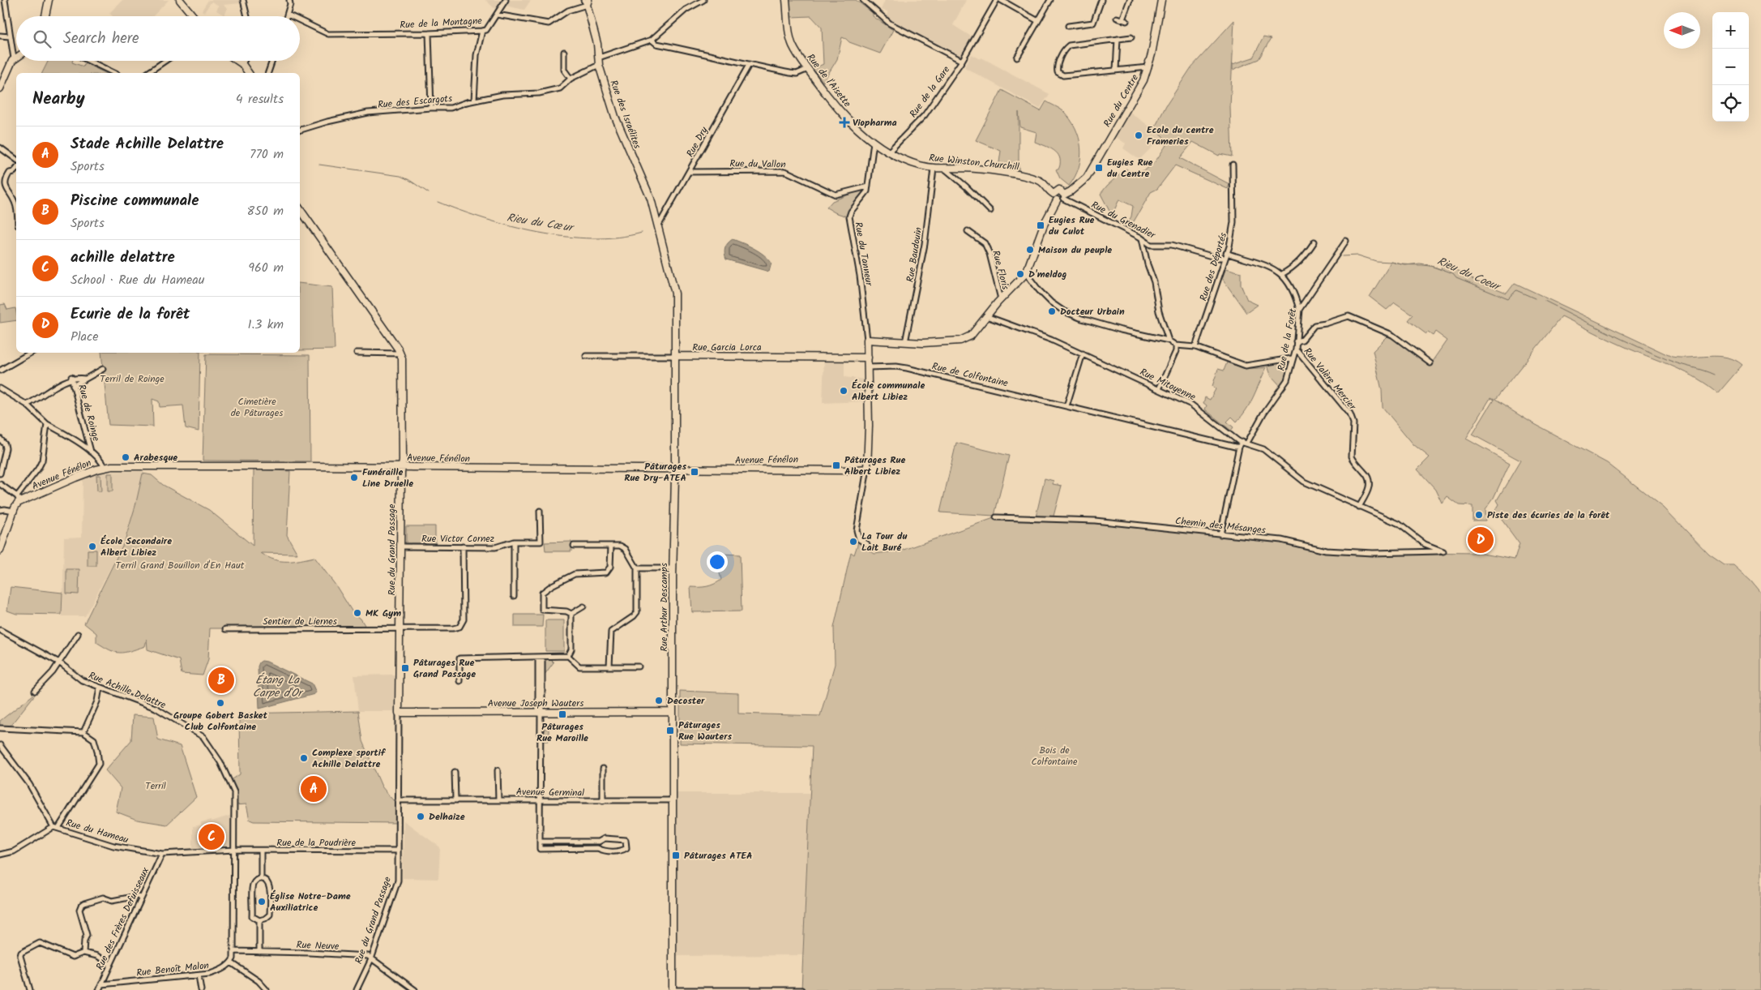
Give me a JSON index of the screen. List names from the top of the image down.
{
  "streets": {
    "street": [
      "Rue de la Montagne",
      "Rue de l'Aisette",
      "Rue de la Gare",
      "Rue du Centre",
      "Rue des Escargots",
      "Rue des Israélites",
      "Rue Dry",
      "Rue Winston Churchill",
      "Rue du Vallon",
      "Rue du Grenadier",
      "Rue du Tanneur",
      "Rue Baudouin",
      "Rue des Déportés",
      "Rue Floris",
      "Rue de la Forêt",
      "Rue Garcia Lorca",
      "Rue de Colfontaine",
      "Rue Valère Mercier",
      "Rue Mitoyenne",
      "Rue de Roinge",
      "Avenue Fénélon",
      "Chemin des Mésanges",
      "Rue Victor Cornez",
      "Rue du Grand Passage",
      "Rue Arthur Descamps",
      "Sentier de Liernes",
      "Rue Achille Delattre",
      "Avenue Joseph Wauters",
      "Avenue Germinal",
      "Rue du Hameau",
      "Rue de la Poudrière",
      "Rue des Frères Defuisseaux",
      "Rue Neuve",
      "Rue Benoît Malon"
    ]
  },
  "crossings": [
    ["Rue de la Montagne", "Rue des Israélites"],
    ["Rue de l'Aisette", "Rue de la Gare"],
    ["Rue de l'Aisette", "Rue Winston Churchill"],
    ["Rue de l'Aisette", "Rue du Tanneur"],
    ["Rue de la Gare", "Rue Winston Churchill"],
    ["Rue du Centre", "Rue Winston Churchill"],
    ["Rue du Centre", "Rue du Grenadier"],
    ["Rue des Escargots", "Rue des Israélites"],
    ["Rue des Israélites", "Rue Dry"],
    ["Rue des Israélites", "Rue Arthur Descamps"],
    ["Rue Dry", "Rue du Vallon"],
    ["Rue Dry", "Rue Arthur Descamps"],
    ["Rue Winston Churchill", "Rue du Grenadier"],
    ["Rue Winston Churchill", "Rue Baudouin"],
    ["Rue du Vallon", "Rue du Tanneur"],
    ["Rue du Grenadier", "Rue des Déportés"],
    ["Rue du Grenadier", "Rue de la Forêt"],
    ["Rue du Grenadier", "Rue Valère Mercier"],
    ["Rue des Déportés", "Rue de la Forêt"],
    ["Rue des Déportés", "Rue Valère Mercier"],
    ["Rue de la Forêt", "Rue Valère Mercier"],
    ["Rue de la Forêt", "Rue Mitoyenne"],
    ["Rue Garcia Lorca", "Rue Arthur Descamps"],
    ["Rue Valère Mercier", "Rue Mitoyenne"],
    ["Rue Mitoyenne", "Chemin des Mésanges"],
    ["Avenue Fénélon", "Rue du Grand Passage"],
    ["Avenue Fénélon", "Rue Arthur Descamps"],
    ["Rue Victor Cornez", "Rue du Grand Passage"],
    ["Rue Victor Cornez", "Sentier de Liernes"],
    ["Rue du Grand Passage", "Sentier de Liernes"],
    ["Rue du Grand Passage", "Avenue Joseph Wauters"],
    ["Rue du Grand Passage", "Avenue Germinal"],
    ["Rue du Grand Passage", "Rue de la Poudrière"],
    ["Rue du Grand Passage", "Rue Neuve"],
    ["Rue Arthur Descamps", "Avenue Joseph Wauters"],
    ["Rue Arthur Descamps", "Avenue Germinal"],
    ["Rue Achille Delattre", "Rue du Hameau"],
    ["Rue Achille Delattre", "Rue de la Poudrière"],
    ["Rue Achille Delattre", "Rue Neuve"],
    ["Rue du Hameau", "Rue de la Poudrière"],
    ["Rue du Hameau", "Rue des Frères Defuisseaux"],
    ["Rue des Frères Defuisseaux", "Rue Benoît Malon"]
  ],
  "water": ["Rieu du Cœur", "Rieu du Coeur", "Étang La Carpe d'Or"],
  "parks": [
    "Terril de Roinge",
    "Cimetière de Pâturages",
    "Terril Grand Bouillon d'En Haut",
    "Bois de Colfontaine",
    "Terril"
  ],
  "places": {
    "health": ["Viopharma"],
    "other": [
      "Ecole du centre Frameries",
      "Maison du peuple",
      "D'meldog",
      "Docteur Urbain",
      "École communale Albert Libiez",
      "Arabesque",
      "Funéraille Line Druelle",
      "Piste des écuries de la forêt",
      "La Tour du Lait Buré",
      "École Secondaire Albert Libiez",
      "MK Gym",
      "Decoster",
      "Groupe Gobert Basket Club Colfontaine",
      "Complexe sportif Achille Delattre",
      "Delhaize",
      "Église Notre-Dame Auxiliatrice"
    ],
    "transit": [
      "Eugies Rue du Centre",
      "Eugies Rue du Culot",
      "Pâturages Rue Albert Libiez",
      "Pâturages Rue Dry-ATEA",
      "Pâturages Rue Grand Passage",
      "Pâturages Rue Maroille",
      "Pâturages Rue Wauters",
      "Pâturages ATEA"
    ]
  },
  "north": "left",
  "page": {
    "map_buttons": ["+", "−"],
    "search": "Search here",
    "heading": ["Nearby", "4 results"],
    "list": [
      {
        "mark": "A",
        "name": "Stade Achille Delattre",
        "note": "Sports",
        "value": "770 m"
      },
      {
        "mark": "B",
        "name": "Piscine communale",
        "note": "Sports",
        "value": "850 m"
      },
      {
        "mark": "C",
        "name": "achille delattre",
        "note": "School · Rue du Hameau",
        "value": "960 m"
      },
      {
        "mark": "D",
        "name": "Ecurie de la forêt",
        "note": "Place",
        "value": "1.3 km"
      }
    ],
    "pins": [
      "D",
      "B",
      "A",
      "C"
    ]
  }
}
